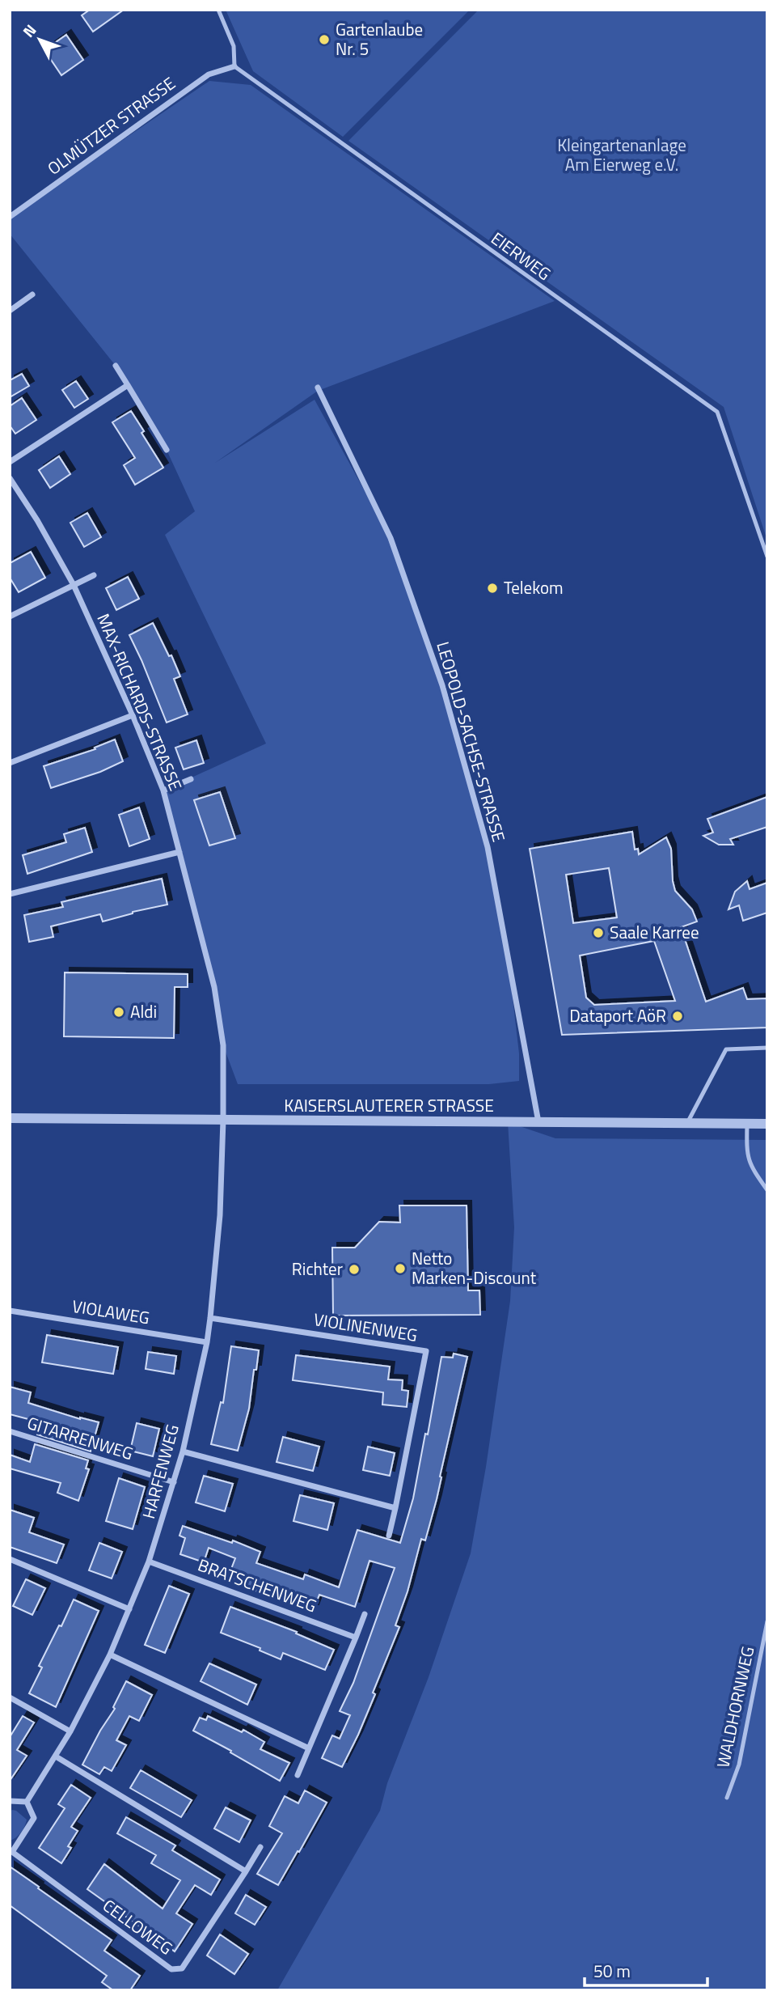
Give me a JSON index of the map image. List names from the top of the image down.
{
  "streets": {
    "street": [
      "OLMÜTZER STRASSE",
      "MAX-RICHARDS-STRASSE",
      "LEOPOLD-SACHSE-STRASSE",
      "KAISERSLAUTERER STRASSE",
      "VIOLAWEG",
      "VIOLINENWEG",
      "GITARRENWEG",
      "HARFENWEG",
      "BRATSCHENWEG",
      "CELLOWEG"
    ],
    "lane": ["EIERWEG", "WALDHORNWEG"]
  },
  "crossings": [
    ["OLMÜTZER STRASSE", "EIERWEG"],
    ["MAX-RICHARDS-STRASSE", "KAISERSLAUTERER STRASSE"],
    ["MAX-RICHARDS-STRASSE", "HARFENWEG"],
    ["LEOPOLD-SACHSE-STRASSE", "KAISERSLAUTERER STRASSE"],
    ["KAISERSLAUTERER STRASSE", "HARFENWEG"],
    ["VIOLAWEG", "HARFENWEG"],
    ["VIOLINENWEG", "HARFENWEG"],
    ["GITARRENWEG", "HARFENWEG"],
    ["HARFENWEG", "BRATSCHENWEG"]
  ],
  "parks": ["Kleingartenanlage Am Eierweg e.V."],
  "places": [
    "Gartenlaube Nr. 5",
    "Telekom",
    "Saale Karree",
    "Aldi",
    "Dataport AöR",
    "Netto Marken-Discount",
    "Richter"
  ],
  "scale_bar": "50 m",
  "north": "top left"
}
